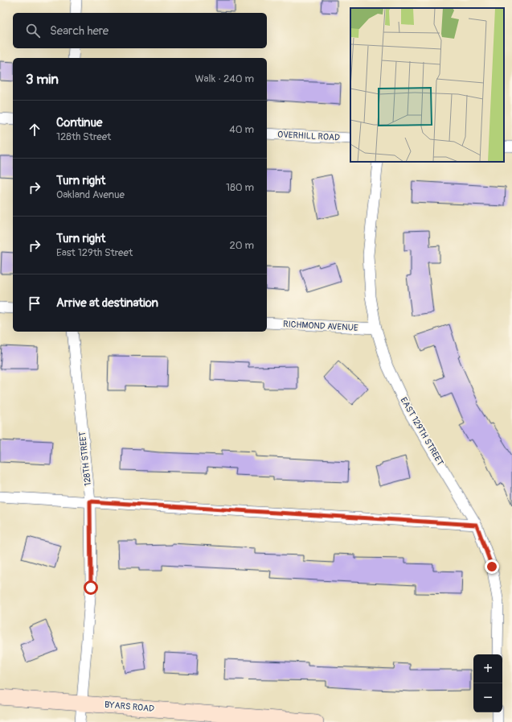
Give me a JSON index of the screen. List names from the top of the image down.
{
  "streets": {
    "street": [
      "OVERHILL ROAD",
      "RICHMOND AVENUE",
      "EAST 129TH STREET",
      "128TH STREET",
      "BYARS ROAD"
    ]
  },
  "crossings": [
    ["RICHMOND AVENUE", "EAST 129TH STREET"],
    ["128TH STREET", "BYARS ROAD"]
  ],
  "page": {
    "search": "Search here",
    "heading": ["3 min", "Walk · 240 m"],
    "list": [
      ["Continue", "128th Street", "40 m"],
      ["Turn right", "Oakland Avenue", "180 m"],
      ["Turn right", "East 129th Street", "20 m"],
      "Arrive at destination"
    ],
    "map_buttons": ["+", "−"]
  }
}
